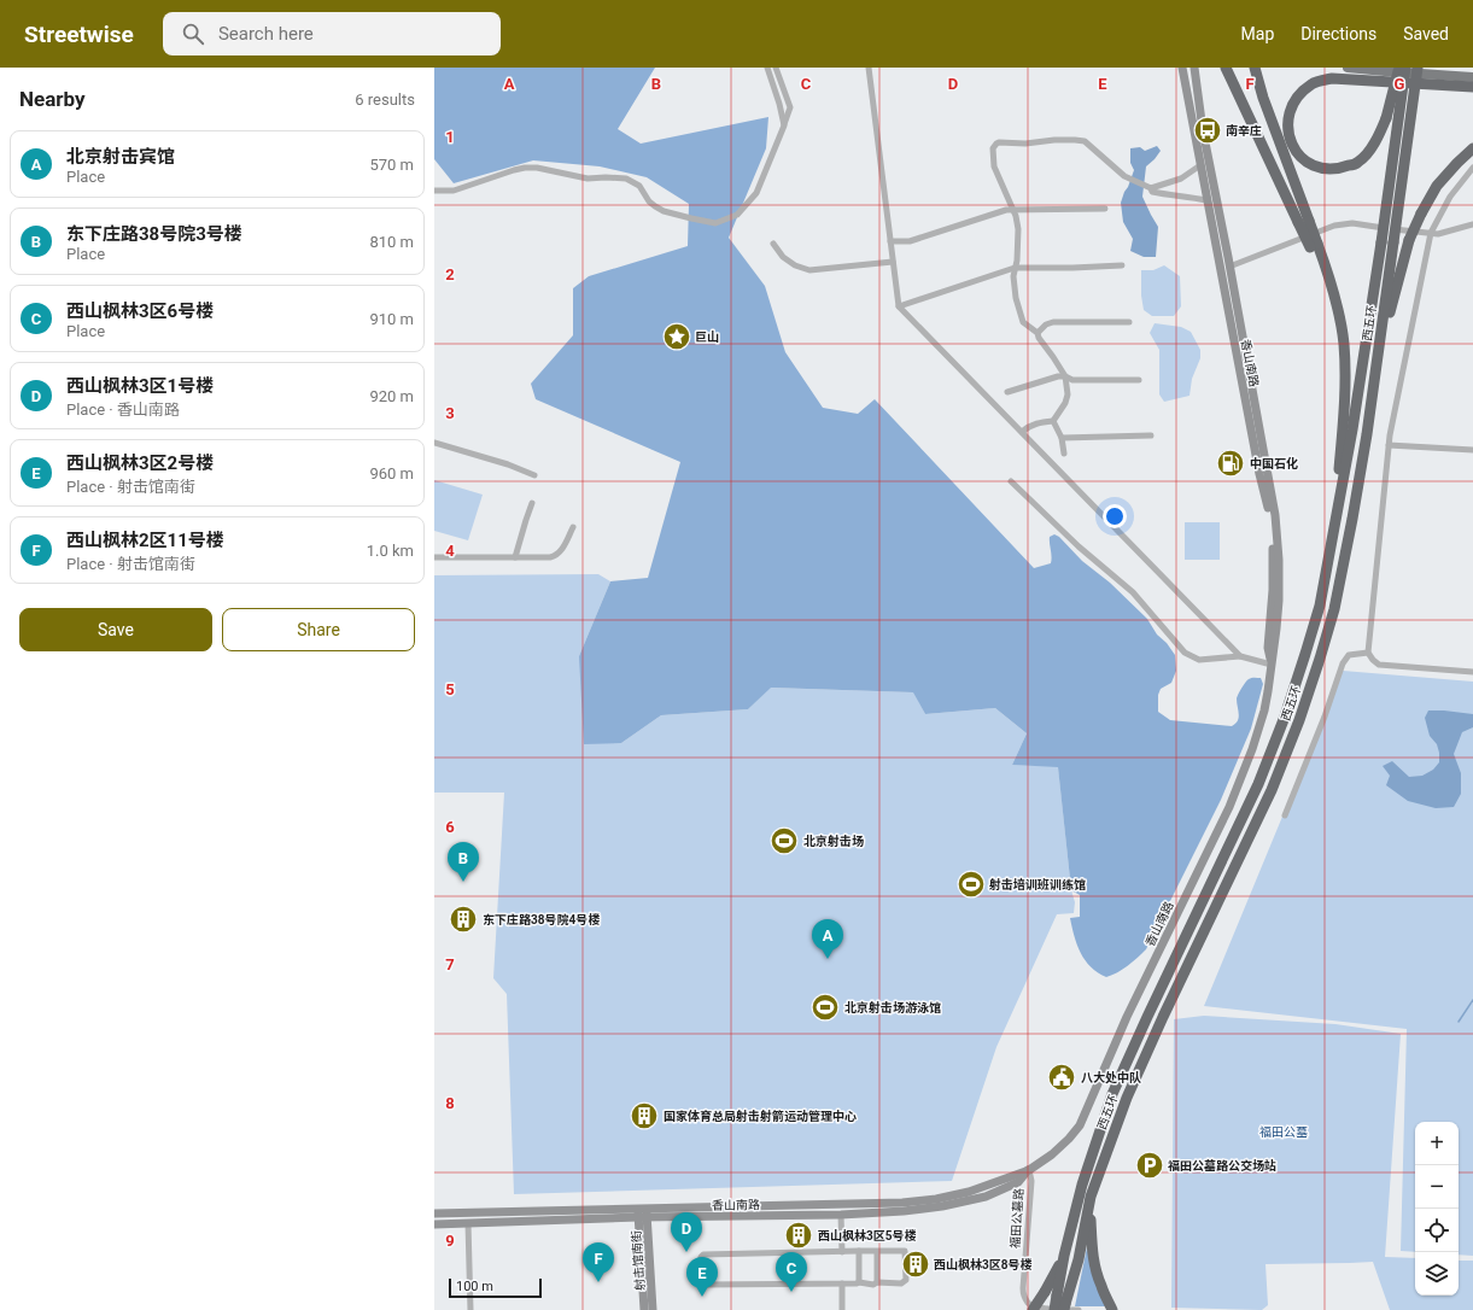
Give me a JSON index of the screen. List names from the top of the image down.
{
  "streets": {
    "highway": ["西五环"],
    "main road": ["香山南路", "射击馆南街"],
    "street": ["福田公墓路"]
  },
  "crossings": [
    ["香山南路", "福田公墓路"],
    ["香山南路", "射击馆南街"]
  ],
  "parks": ["福田公墓"],
  "places": {
    "bus stop": ["南辛庄"],
    "place": ["巨山"],
    "fuel station": ["中国石化"],
    "sports": ["北京射击场", "射击培训班训练馆", "北京射击场游泳馆"],
    "building": [
      "东下庄路38号院4号楼",
      "国家体育总局射击射箭运动管理中心",
      "西山枫林3区5号楼",
      "西山枫林3区8号楼"
    ],
    "public building": ["八大处中队"],
    "parking": ["福田公墓路公交场站"]
  },
  "scale_bar": "100 m",
  "page": {
    "header": "Streetwise",
    "search": "Search here",
    "nav": ["Map", "Directions", "Saved"],
    "heading": ["Nearby", "6 results"],
    "list": [
      {
        "mark": "A",
        "name": "北京射击宾馆",
        "note": "Place",
        "value": "570 m"
      },
      {
        "mark": "B",
        "name": "东下庄路38号院3号楼",
        "note": "Place",
        "value": "810 m"
      },
      {
        "mark": "C",
        "name": "西山枫林3区6号楼",
        "note": "Place",
        "value": "910 m"
      },
      {
        "mark": "D",
        "name": "西山枫林3区1号楼",
        "note": "Place · 香山南路",
        "value": "920 m"
      },
      {
        "mark": "E",
        "name": "西山枫林3区2号楼",
        "note": "Place · 射击馆南街",
        "value": "960 m"
      },
      {
        "mark": "F",
        "name": "西山枫林2区11号楼",
        "note": "Place · 射击馆南街",
        "value": "1.0 km"
      }
    ],
    "buttons": ["Save", "Share"],
    "pins": [
      "B",
      "A",
      "D",
      "F",
      "C",
      "E"
    ],
    "map_buttons": ["+", "−"],
    "scale": "100 m"
  },
  "grid": {
    "columns": [
      "A",
      "B",
      "C",
      "D",
      "E",
      "F",
      "G"
    ],
    "rows": [
      "1",
      "2",
      "3",
      "4",
      "5",
      "6",
      "7",
      "8",
      "9"
    ]
  }
}
